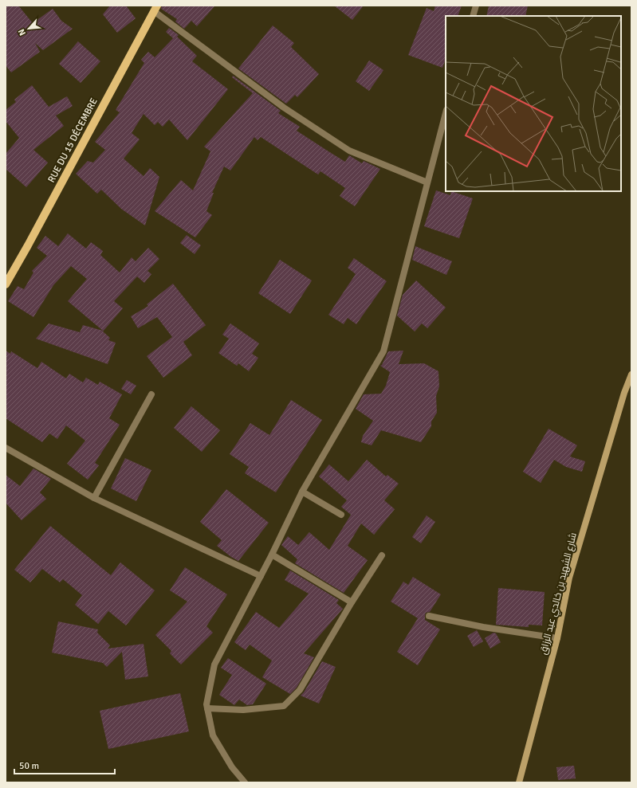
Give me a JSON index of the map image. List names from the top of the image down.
{
  "streets": {
    "main road": ["RUE DU 15 DÉCEMBRE", "شارع الشهيد بن خالدي عبد الرزاق"]
  },
  "scale_bar": "50 m",
  "north": "bottom left"
}
